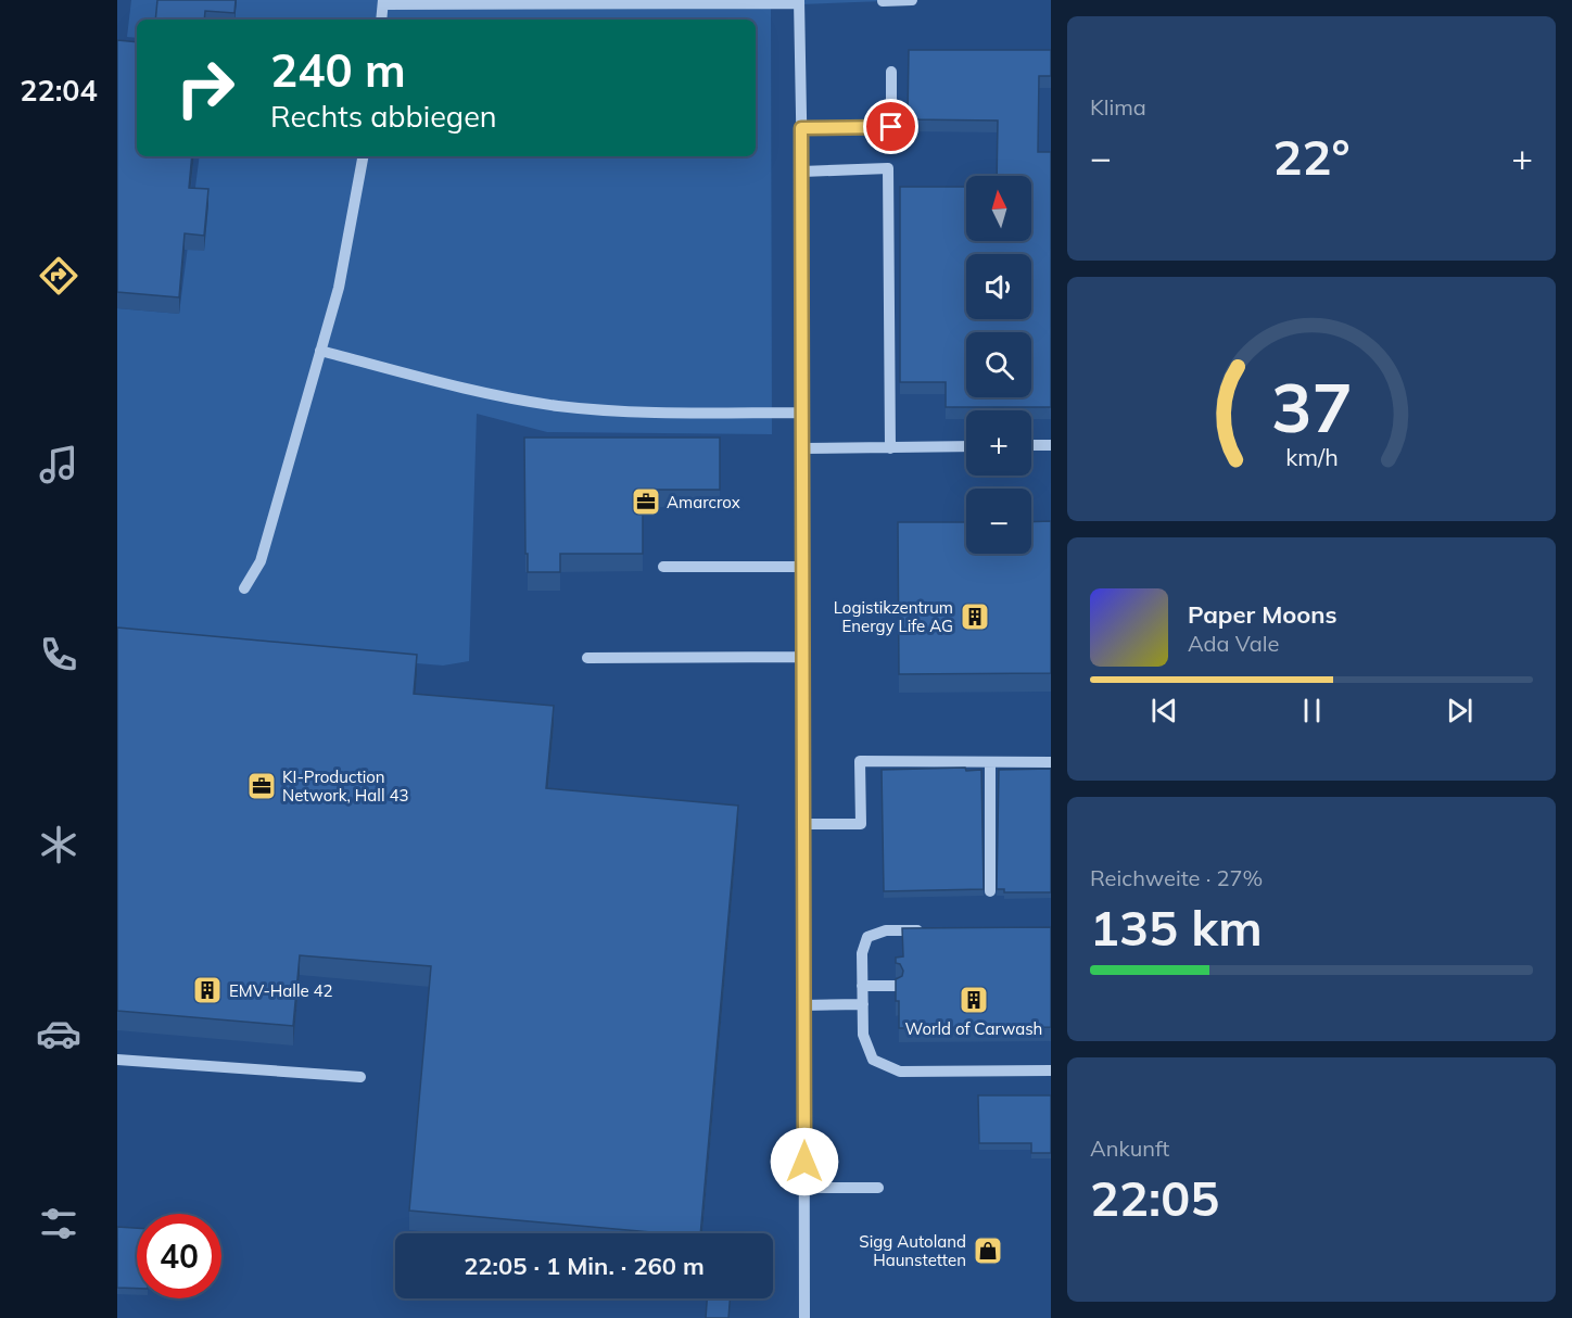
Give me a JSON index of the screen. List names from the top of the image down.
{
  "places": {
    "office": ["Amarcrox", "KI-Production Network, Hall 43"],
    "building": ["Logistikzentrum Energy Life AG", "EMV-Halle 42", "World of Carwash"],
    "shop": ["Sigg Autoland Haunstetten"]
  },
  "north": "top",
  "page": {
    "tabs": "22:04",
    "tile": [
      "Klima",
      ["Reichweite · 27%", "135 km"],
      ["Ankunft", "22:05"]
    ],
    "turn": ["240 m", "Rechts abbiegen"],
    "heat": ["−", "22°", "+"],
    "map_buttons": ["+", "−"],
    "song": ["Paper Moons", "Ada Vale"],
    "limit": "40",
    "trip": "22:05 · 1 Min. · 260 m",
    "gauge": ["37", "km/h"]
  }
}
